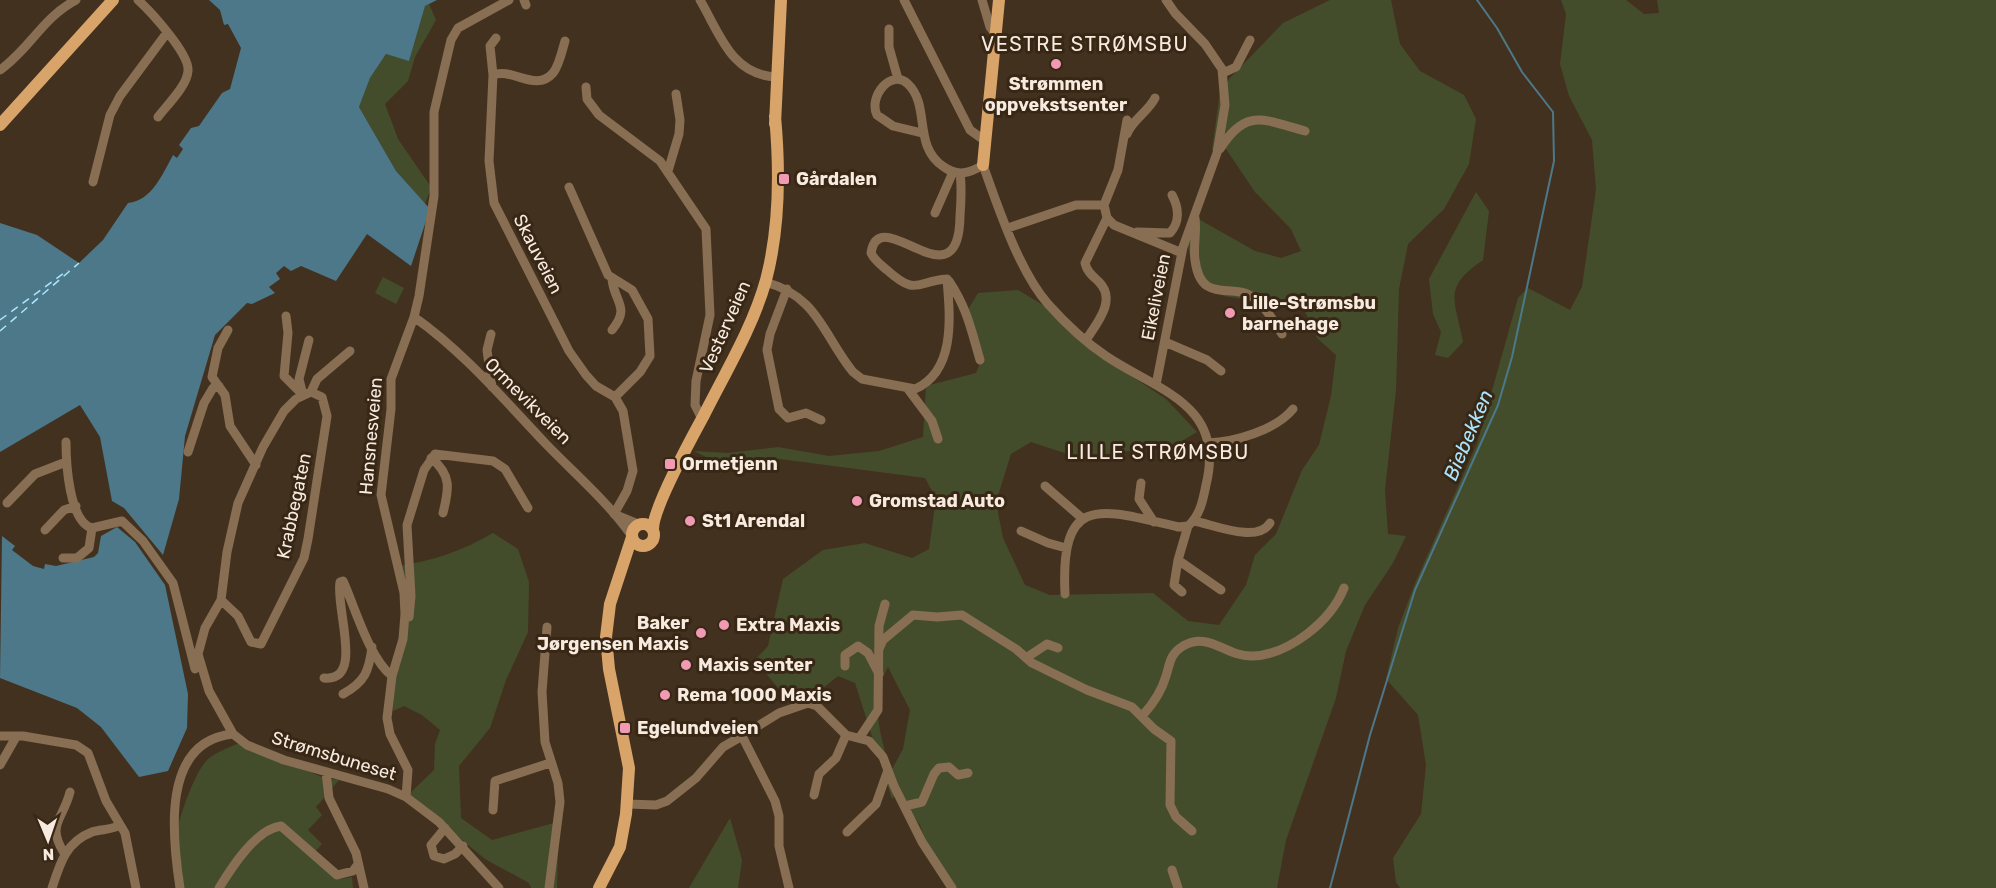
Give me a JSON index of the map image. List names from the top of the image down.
{
  "streets": {
    "main road": ["Vesterveien"],
    "street": [
      "Skauveien",
      "Eikeliveien",
      "Ormevikveien",
      "Hansnesveien",
      "Krabbegaten",
      "Strømsbuneset"
    ]
  },
  "crossings": [
    ["Vesterveien", "Ormevikveien"],
    ["Ormevikveien", "Hansnesveien"],
    ["Hansnesveien", "Strømsbuneset"]
  ],
  "districts": ["VESTRE STRØMSBU", "LILLE STRØMSBU"],
  "water": ["Biebekken"],
  "places": {
    "other": [
      "Strømmen oppvekstsenter",
      "Lille-Strømsbu barnehage",
      "Gromstad Auto",
      "St1 Arendal",
      "Extra Maxis",
      "Baker Jørgensen Maxis",
      "Maxis senter",
      "Rema 1000 Maxis"
    ],
    "transit": ["Gårdalen", "Ormetjenn", "Egelundveien"]
  },
  "north": "bottom"
}
